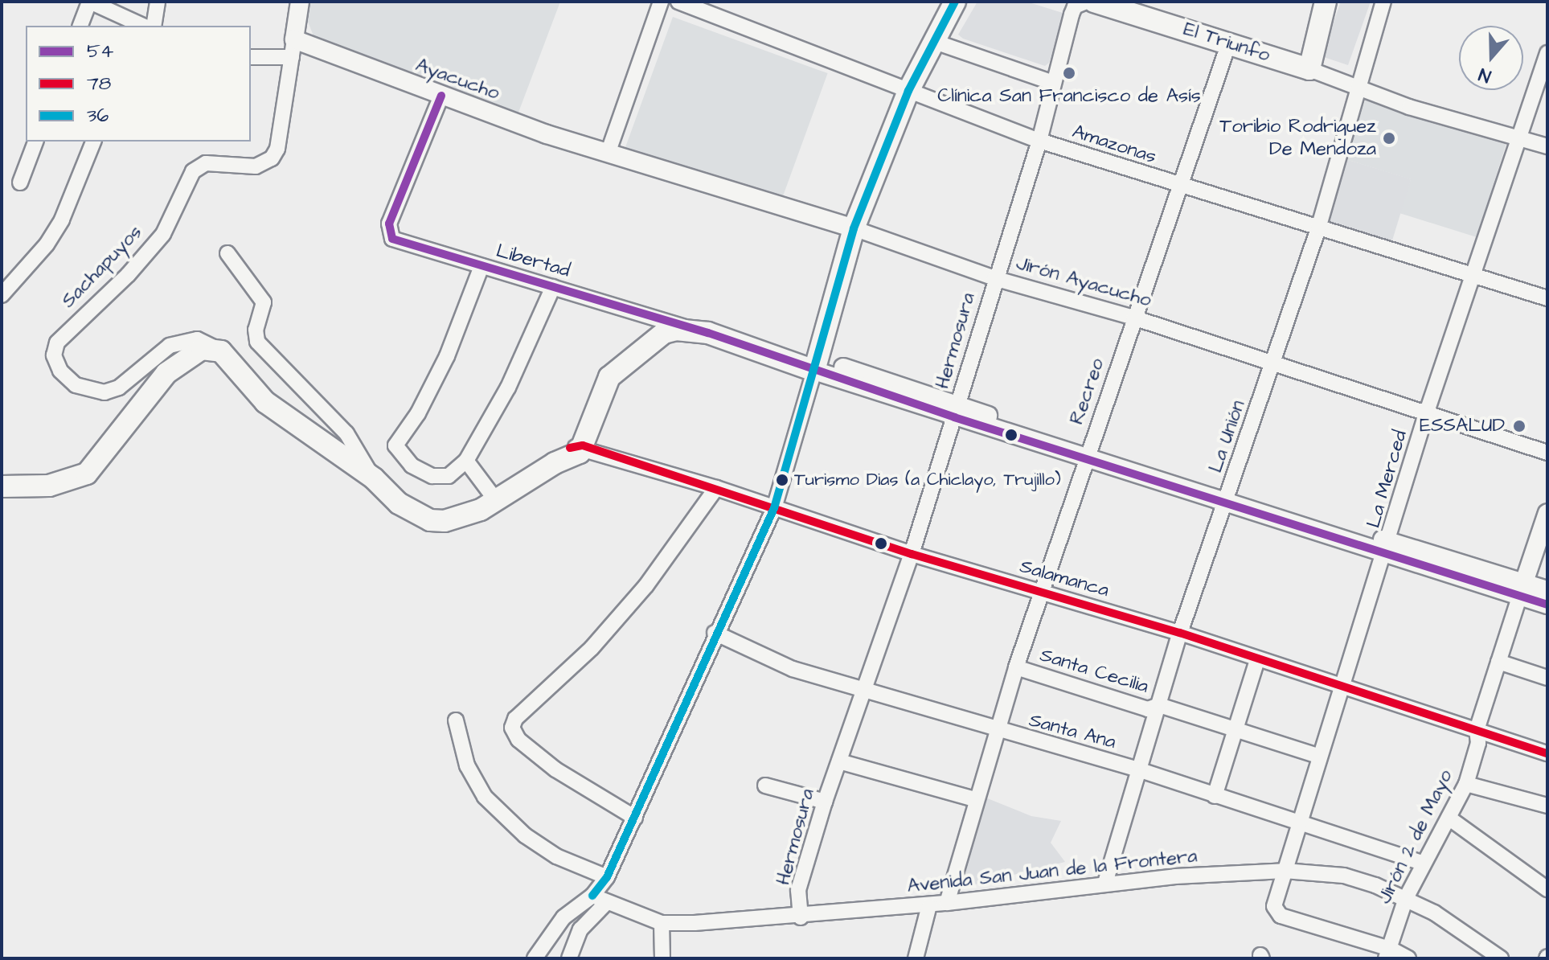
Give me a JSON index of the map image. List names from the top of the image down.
{
  "streets": {
    "highway": ["El Triunfo"],
    "main road": [
      "Ayacucho",
      "Sachapuyos",
      "Jirón Ayacucho",
      "Jirón 2 de Mayo"
    ],
    "street": [
      "Amazonas",
      "Libertad",
      "Hermosura",
      "Recreo",
      "La Unión",
      "La Merced",
      "Salamanca",
      "Santa Cecilia",
      "Santa Ana",
      "Avenida San Juan de la Frontera"
    ]
  },
  "crossings": [
    ["El Triunfo", "Recreo"],
    ["El Triunfo", "La Unión"],
    ["El Triunfo", "La Merced"],
    ["Ayacucho", "Libertad"],
    ["Ayacucho", "Sachapuyos"],
    ["Ayacucho", "Jirón Ayacucho"],
    ["Amazonas", "Hermosura"],
    ["Amazonas", "Recreo"],
    ["Amazonas", "La Unión"],
    ["Amazonas", "La Merced"],
    ["Jirón Ayacucho", "Hermosura"],
    ["Jirón Ayacucho", "Recreo"],
    ["Jirón Ayacucho", "La Unión"],
    ["Jirón Ayacucho", "La Merced"],
    ["Hermosura", "Salamanca"],
    ["Hermosura", "Santa Ana"],
    ["Hermosura", "Avenida San Juan de la Frontera"],
    ["Recreo", "Salamanca"],
    ["Recreo", "Santa Cecilia"],
    ["Recreo", "Santa Ana"],
    ["Recreo", "Avenida San Juan de la Frontera"],
    ["La Unión", "Salamanca"],
    ["La Unión", "Santa Cecilia"],
    ["La Unión", "Santa Ana"],
    ["La Unión", "Avenida San Juan de la Frontera"],
    ["La Merced", "Salamanca"],
    ["La Merced", "Santa Cecilia"],
    ["La Merced", "Santa Ana"],
    ["La Merced", "Jirón 2 de Mayo"],
    ["La Merced", "Avenida San Juan de la Frontera"],
    ["Salamanca", "Jirón 2 de Mayo"],
    ["Santa Ana", "Jirón 2 de Mayo"],
    ["Jirón 2 de Mayo", "Avenida San Juan de la Frontera"]
  ],
  "places": [
    "Clínica San Francisco de Asís",
    "Toribio Rodriguez De Mendoza",
    "ESSALUD",
    "Turismo Dias (a Chiclayo, Trujillo)"
  ],
  "lines": ["transit line 36", "transit line 54", "transit line 78"],
  "legend": ["54", "78", "36"],
  "north": "bottom"
}
